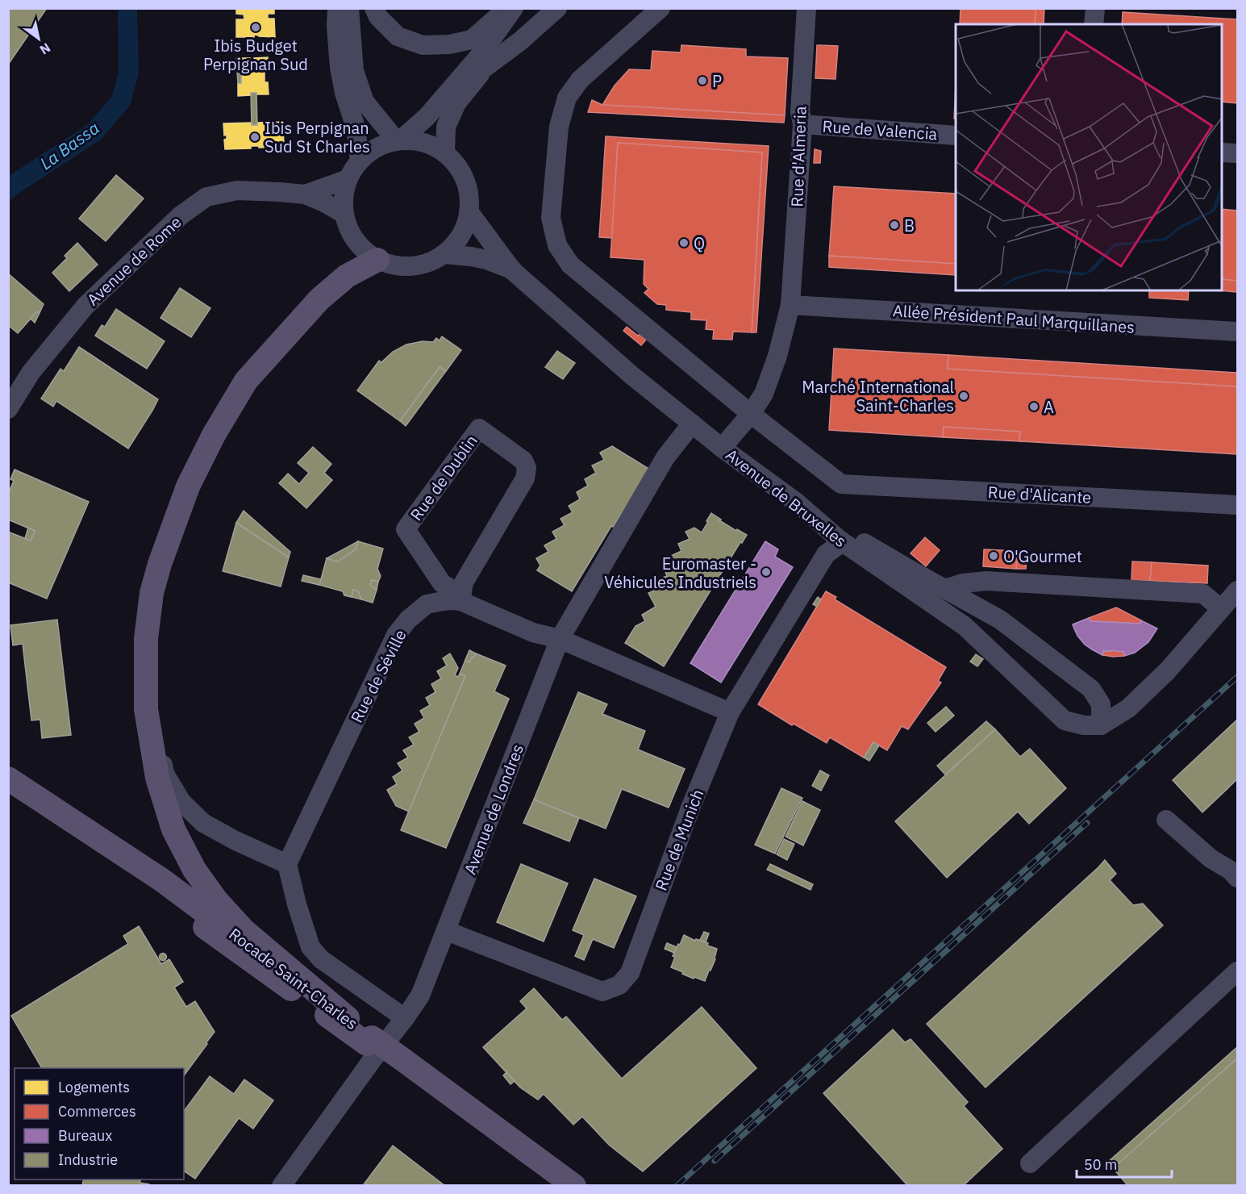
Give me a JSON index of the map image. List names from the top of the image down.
{
  "streets": {
    "main road": ["Rocade Saint-Charles"],
    "street": [
      "Rue de Valencia",
      "Rue d'Almeria",
      "Avenue de Rome",
      "Allée Président Paul Marquillanes",
      "Rue de Dublin",
      "Rue d'Alicante",
      "Avenue de Bruxelles",
      "Rue de Séville",
      "Avenue de Londres",
      "Rue de Munich"
    ]
  },
  "crossings": [
    ["Rue de Valencia", "Rue d'Almeria"],
    ["Rue d'Almeria", "Allée Président Paul Marquillanes"],
    ["Rue d'Almeria", "Rue d'Alicante"],
    ["Rue d'Almeria", "Avenue de Bruxelles"],
    ["Avenue de Rome", "Avenue de Bruxelles"],
    ["Rue de Dublin", "Rue de Séville"],
    ["Avenue de Bruxelles", "Avenue de Londres"],
    ["Avenue de Bruxelles", "Rue de Munich"],
    ["Rue de Séville", "Avenue de Londres"],
    ["Rue de Séville", "Rue de Munich"],
    ["Avenue de Londres", "Rue de Munich"]
  ],
  "water": ["La Bassa"],
  "places": [
    "Ibis Budget Perpignan Sud",
    "P",
    "Ibis Perpignan Sud St Charles",
    "B",
    "Q",
    "Marché International Saint-Charles",
    "A",
    "O'Gourmet",
    "Euromaster - Véhicules Industriels"
  ],
  "legend": [
    "Logements",
    "Commerces",
    "Bureaux",
    "Industrie"
  ],
  "scale_bar": "50 m",
  "north": "bottom right"
}
